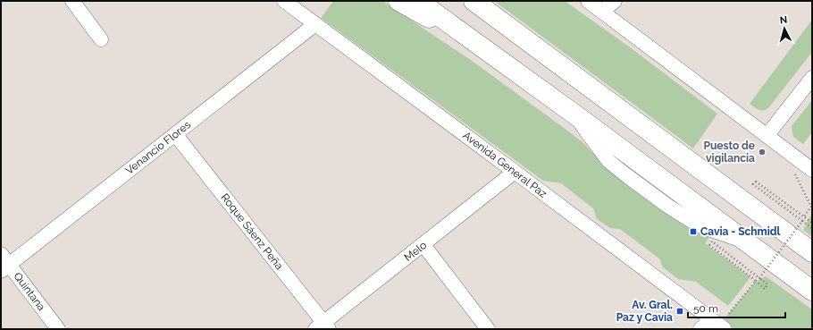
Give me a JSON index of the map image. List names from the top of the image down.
{
  "streets": {
    "street": [
      "Venancio Flores",
      "Avenida General Paz",
      "Roque Sáenz Peña",
      "Melo",
      "Quintana"
    ]
  },
  "crossings": [
    ["Venancio Flores", "Avenida General Paz"],
    ["Venancio Flores", "Roque Sáenz Peña"],
    ["Venancio Flores", "Quintana"],
    ["Avenida General Paz", "Melo"],
    ["Roque Sáenz Peña", "Melo"]
  ],
  "places": {
    "other": ["Puesto de vigilancia"],
    "transit": ["Cavia - Schmidl", "Av. Gral. Paz y Cavia"]
  },
  "scale_bar": "50 m",
  "north": "top"
}
